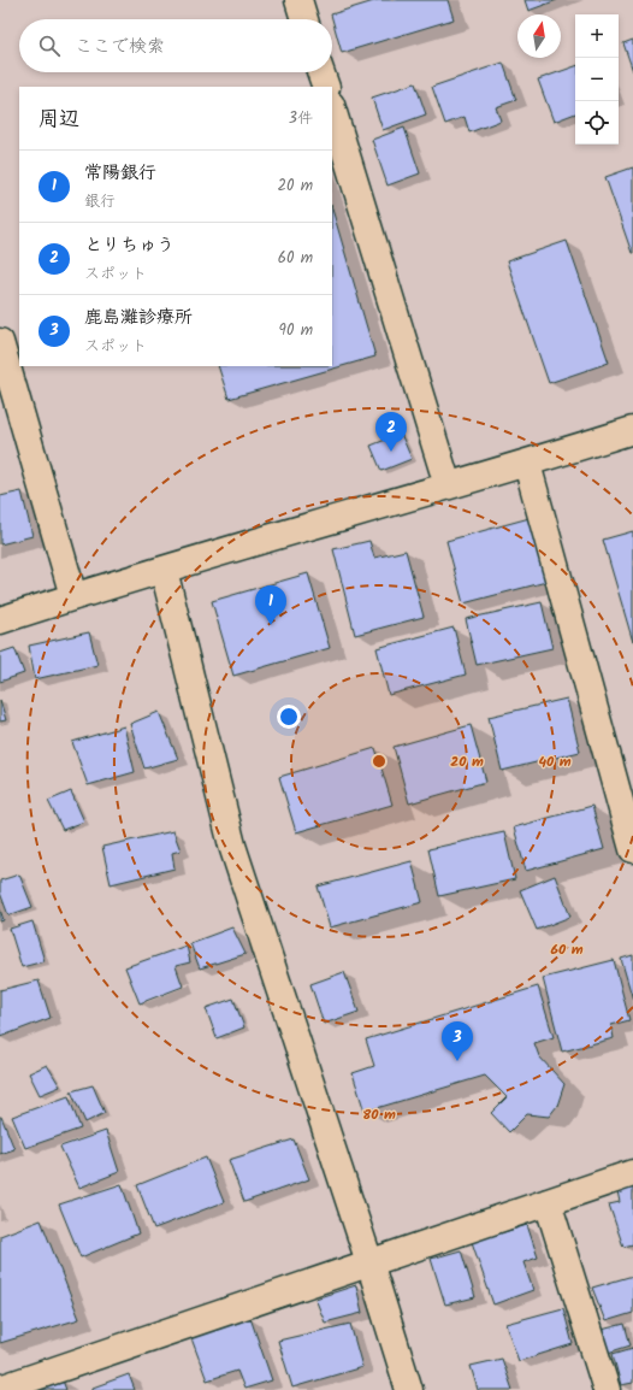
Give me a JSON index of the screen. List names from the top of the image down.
{
  "north": "top",
  "page": {
    "map_buttons": ["+", "−"],
    "search": "ここで検索",
    "heading": ["周辺", "3件"],
    "list": [
      {
        "mark": "1",
        "name": "常陽銀行",
        "note": "銀行",
        "value": "20 m"
      },
      {
        "mark": "2",
        "name": "とりちゅう",
        "note": "スポット",
        "value": "60 m"
      },
      {
        "mark": "3",
        "name": "鹿島灘診療所",
        "note": "スポット",
        "value": "90 m"
      }
    ],
    "pins": ["2", "1", "3"]
  },
  "rings": [
    "20 m",
    "40 m",
    "60 m",
    "80 m"
  ]
}
